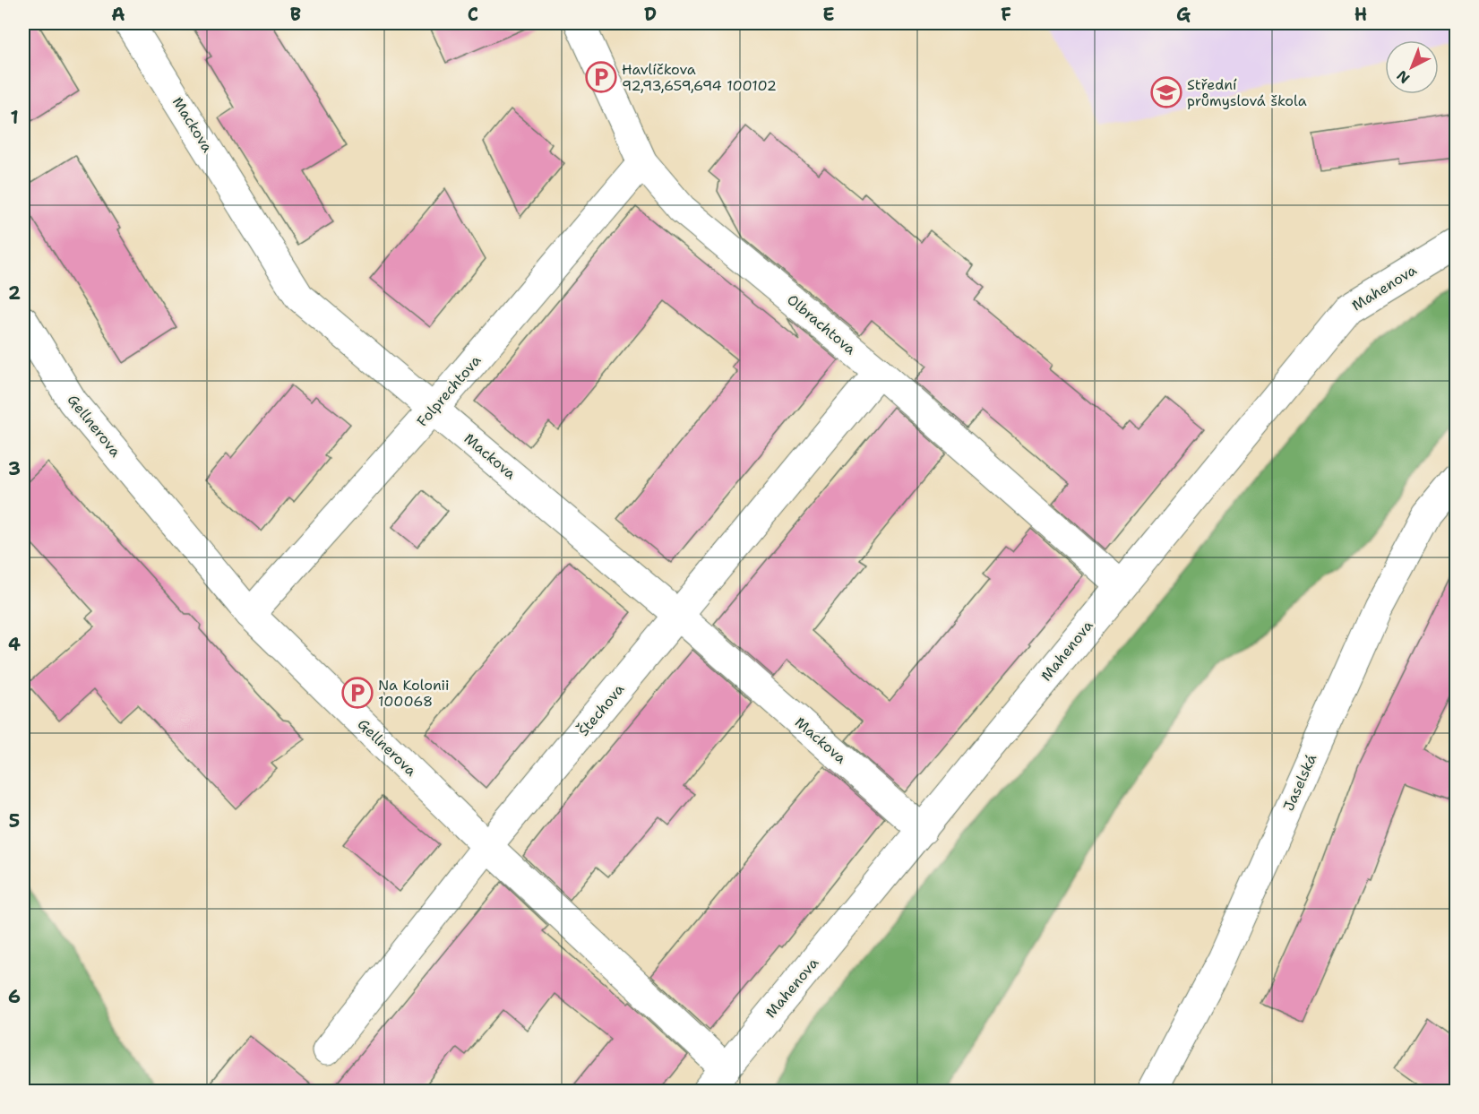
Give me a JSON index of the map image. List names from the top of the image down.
{
  "streets": {
    "street": [
      "Mackova",
      "Mahenova",
      "Olbrachtova",
      "Folprechtova",
      "Gellnerova",
      "Štechova",
      "Jaselská"
    ]
  },
  "crossings": [
    ["Mackova", "Mahenova"],
    ["Mackova", "Folprechtova"],
    ["Mackova", "Štechova"],
    ["Mahenova", "Olbrachtova"],
    ["Mahenova", "Gellnerova"],
    ["Olbrachtova", "Folprechtova"],
    ["Olbrachtova", "Štechova"],
    ["Folprechtova", "Gellnerova"],
    ["Gellnerova", "Štechova"]
  ],
  "places": {
    "parking": ["Havlíčkova 92,93,659,694 100102", "Na Kolonii 100068"],
    "school or university": ["Střední průmyslová škola"]
  },
  "north": "bottom left",
  "grid": {
    "columns": [
      "A",
      "B",
      "C",
      "D",
      "E",
      "F",
      "G",
      "H"
    ],
    "rows": [
      "1",
      "2",
      "3",
      "4",
      "5",
      "6"
    ]
  }
}
